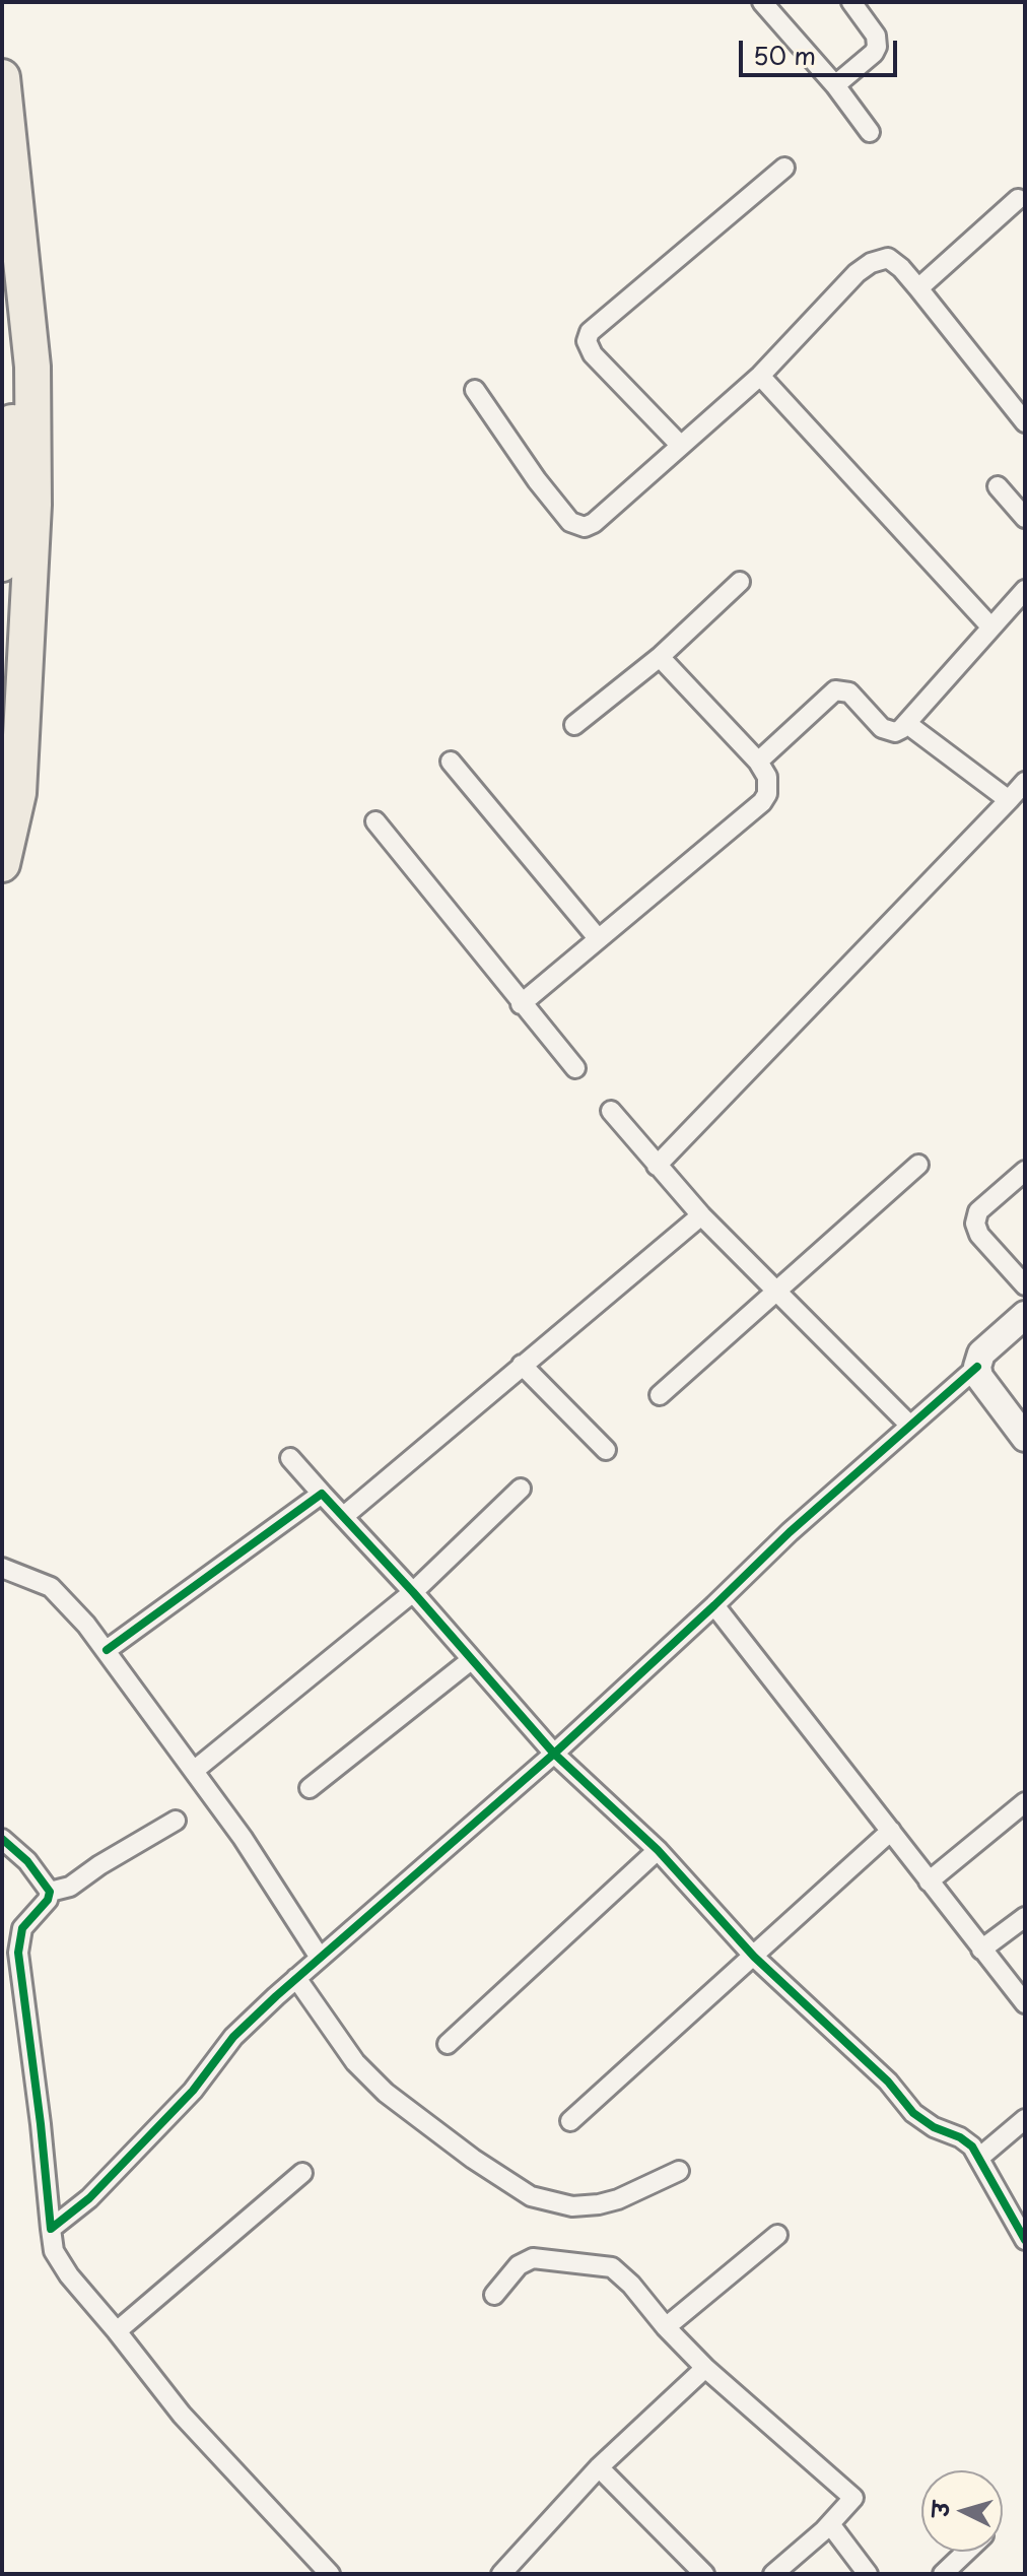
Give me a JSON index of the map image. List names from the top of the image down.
{
  "scale_bar": "50 m",
  "north": "left"
}
